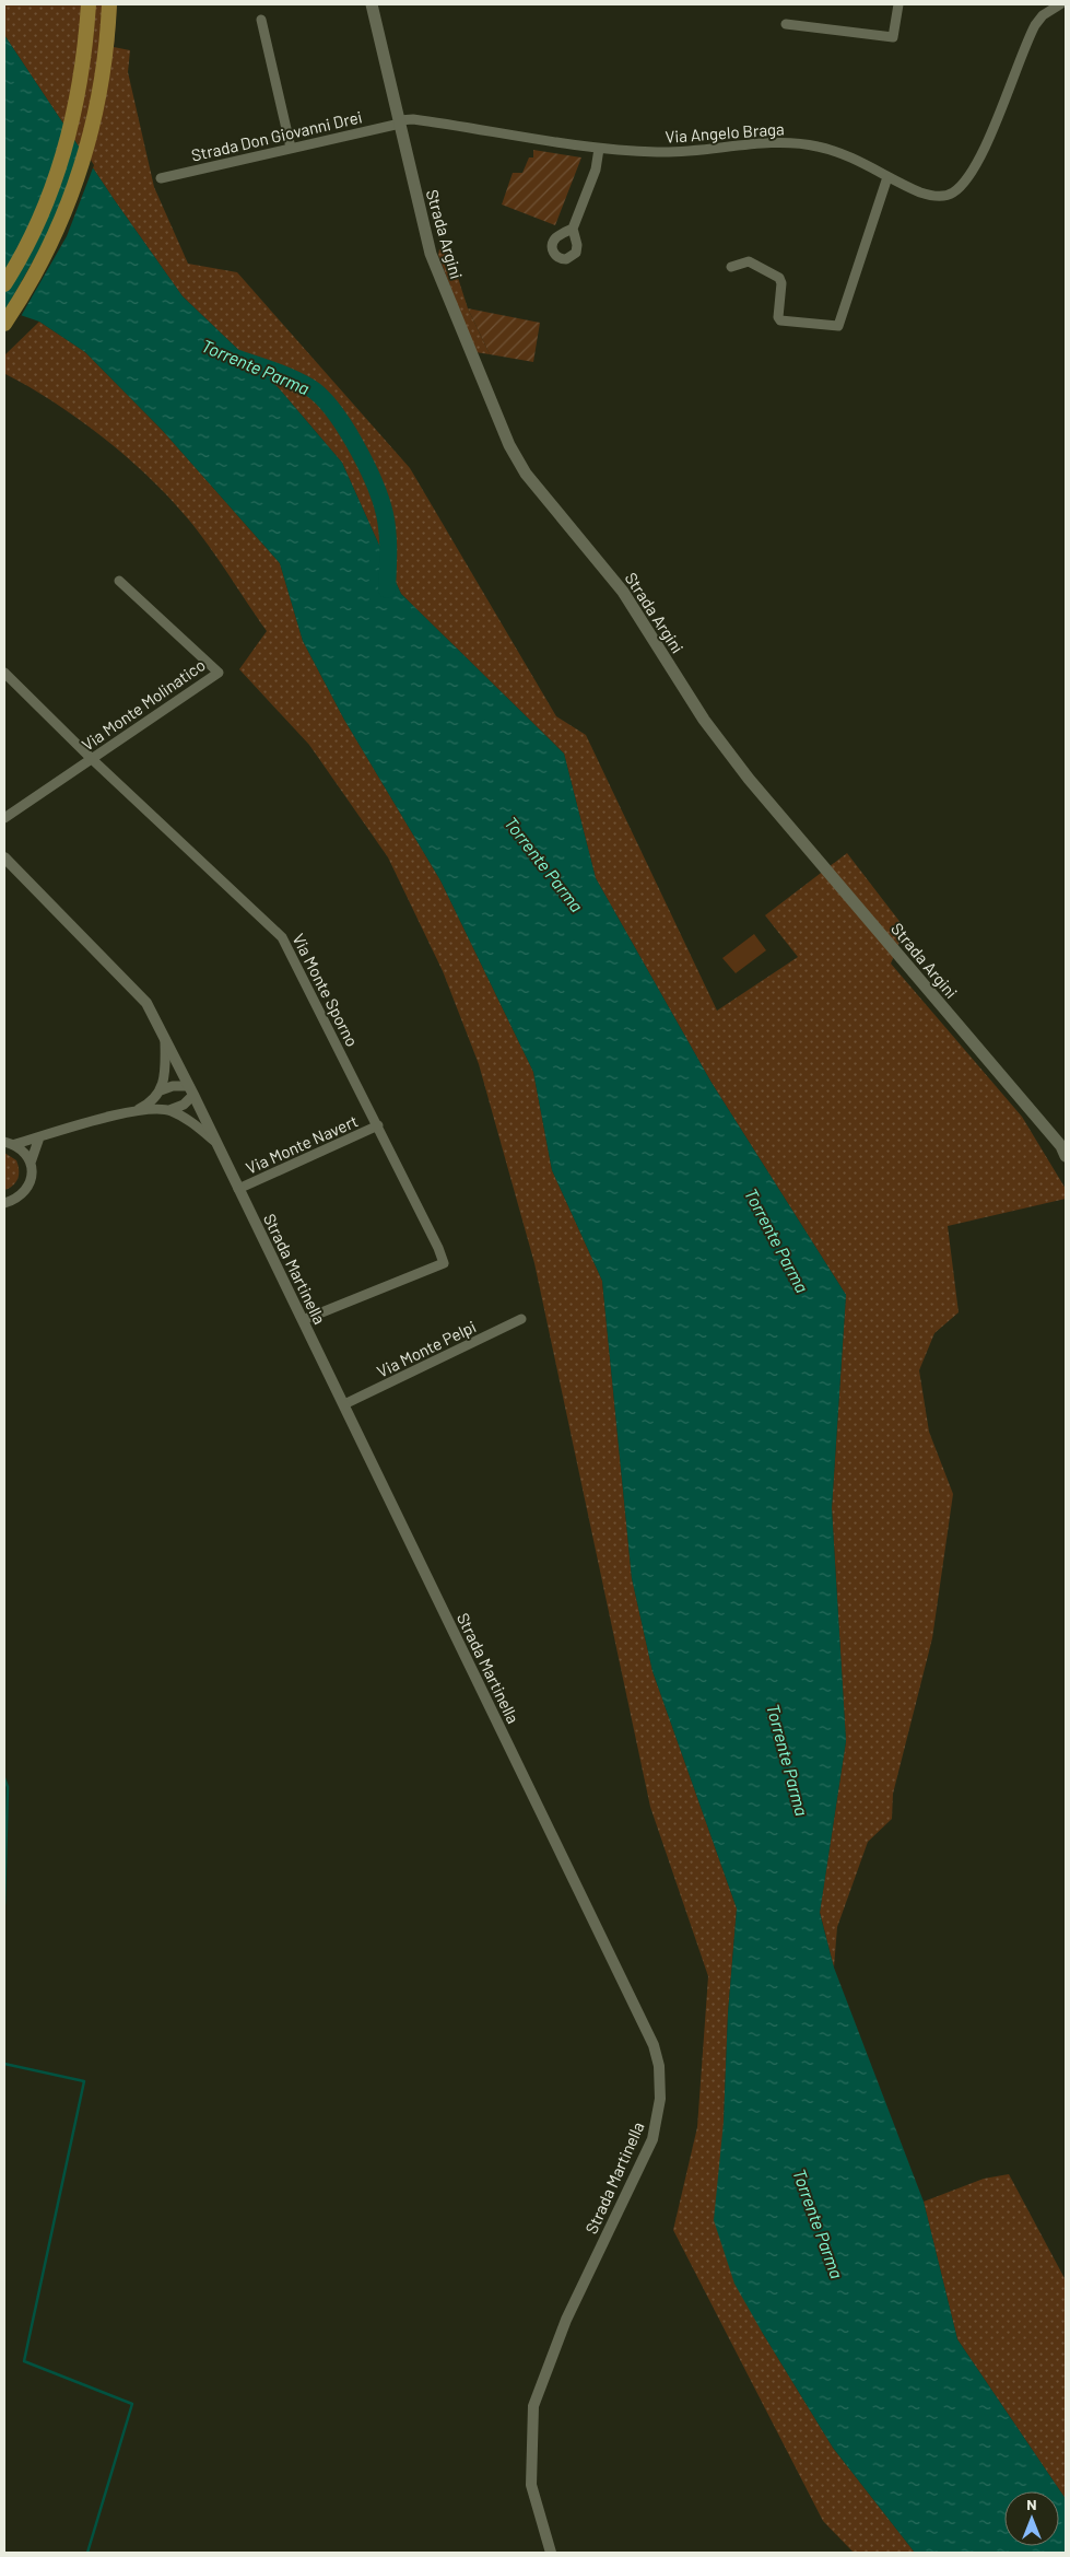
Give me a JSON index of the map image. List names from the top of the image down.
{
  "streets": {
    "main road": ["Strada Argini"],
    "street": [
      "Via Angelo Braga",
      "Strada Don Giovanni Drei",
      "Via Monte Molinatico",
      "Via Monte Sporno",
      "Via Monte Navert",
      "Strada Martinella",
      "Via Monte Pelpi"
    ]
  },
  "crossings": [
    ["Via Angelo Braga", "Strada Don Giovanni Drei"],
    ["Via Angelo Braga", "Strada Argini"],
    ["Strada Don Giovanni Drei", "Strada Argini"],
    ["Via Monte Molinatico", "Via Monte Sporno"],
    ["Via Monte Sporno", "Via Monte Navert"],
    ["Via Monte Sporno", "Strada Martinella"],
    ["Via Monte Navert", "Strada Martinella"],
    ["Strada Martinella", "Via Monte Pelpi"]
  ],
  "water": ["Torrente Parma"],
  "north": "top"
}
